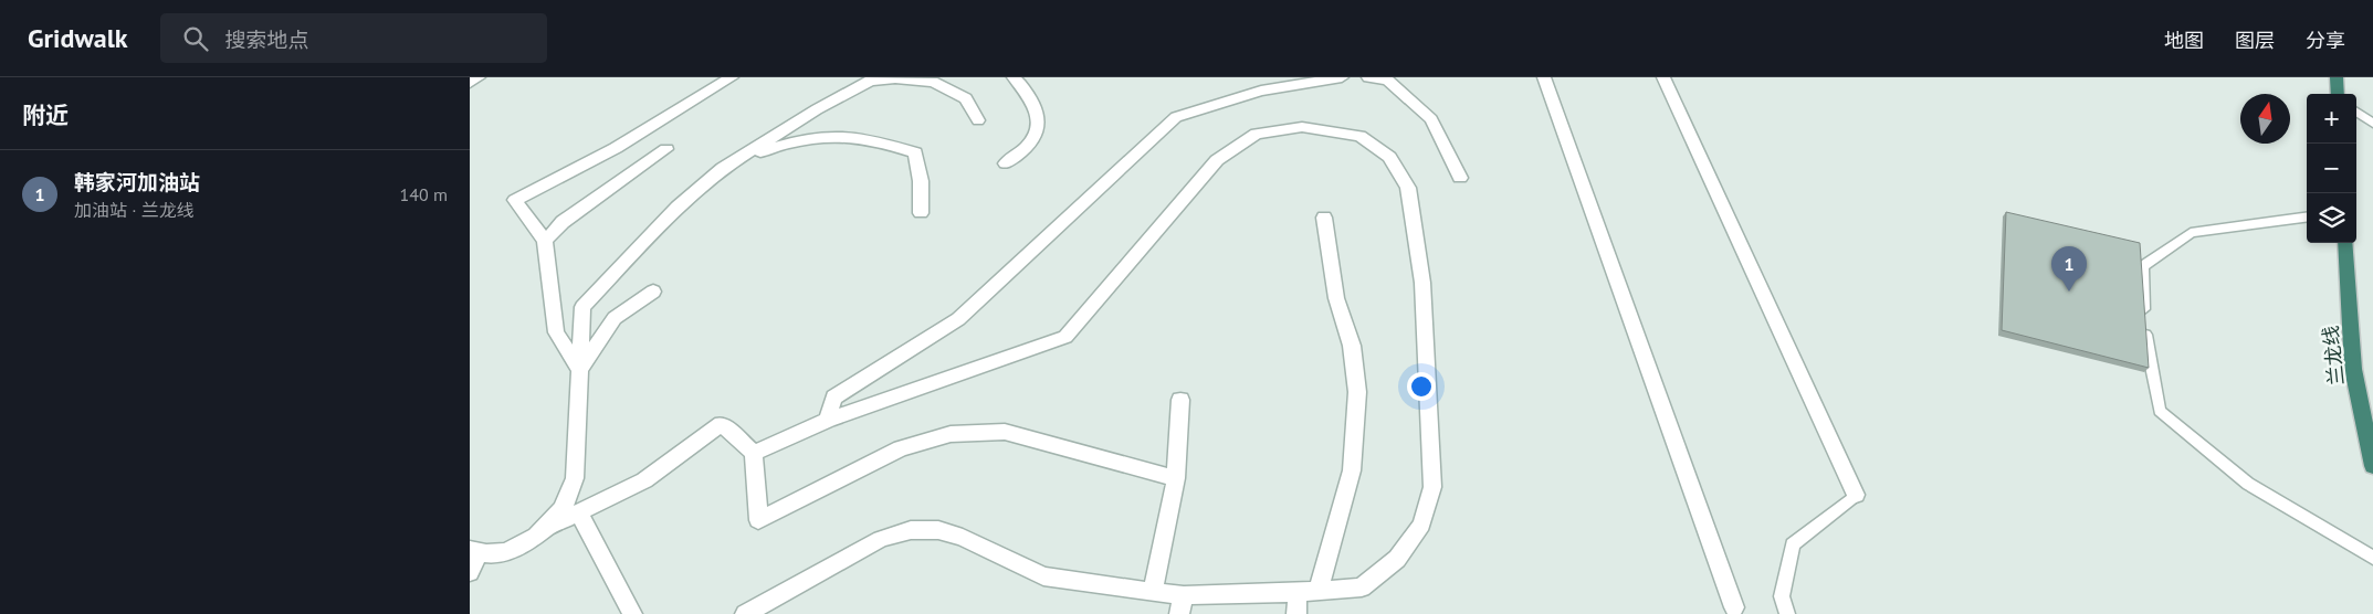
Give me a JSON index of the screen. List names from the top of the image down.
{
  "streets": {
    "highway": ["兰龙线"]
  },
  "north": "top",
  "page": {
    "header": "Gridwalk",
    "search": "搜索地点",
    "nav": ["地图", "图层", "分享"],
    "heading": "附近",
    "map_buttons": ["+", "−"],
    "list": [
      {
        "mark": "1",
        "name": "韩家河加油站",
        "note": "加油站 · 兰龙线",
        "value": "140 m"
      }
    ],
    "pins": "1"
  }
}
